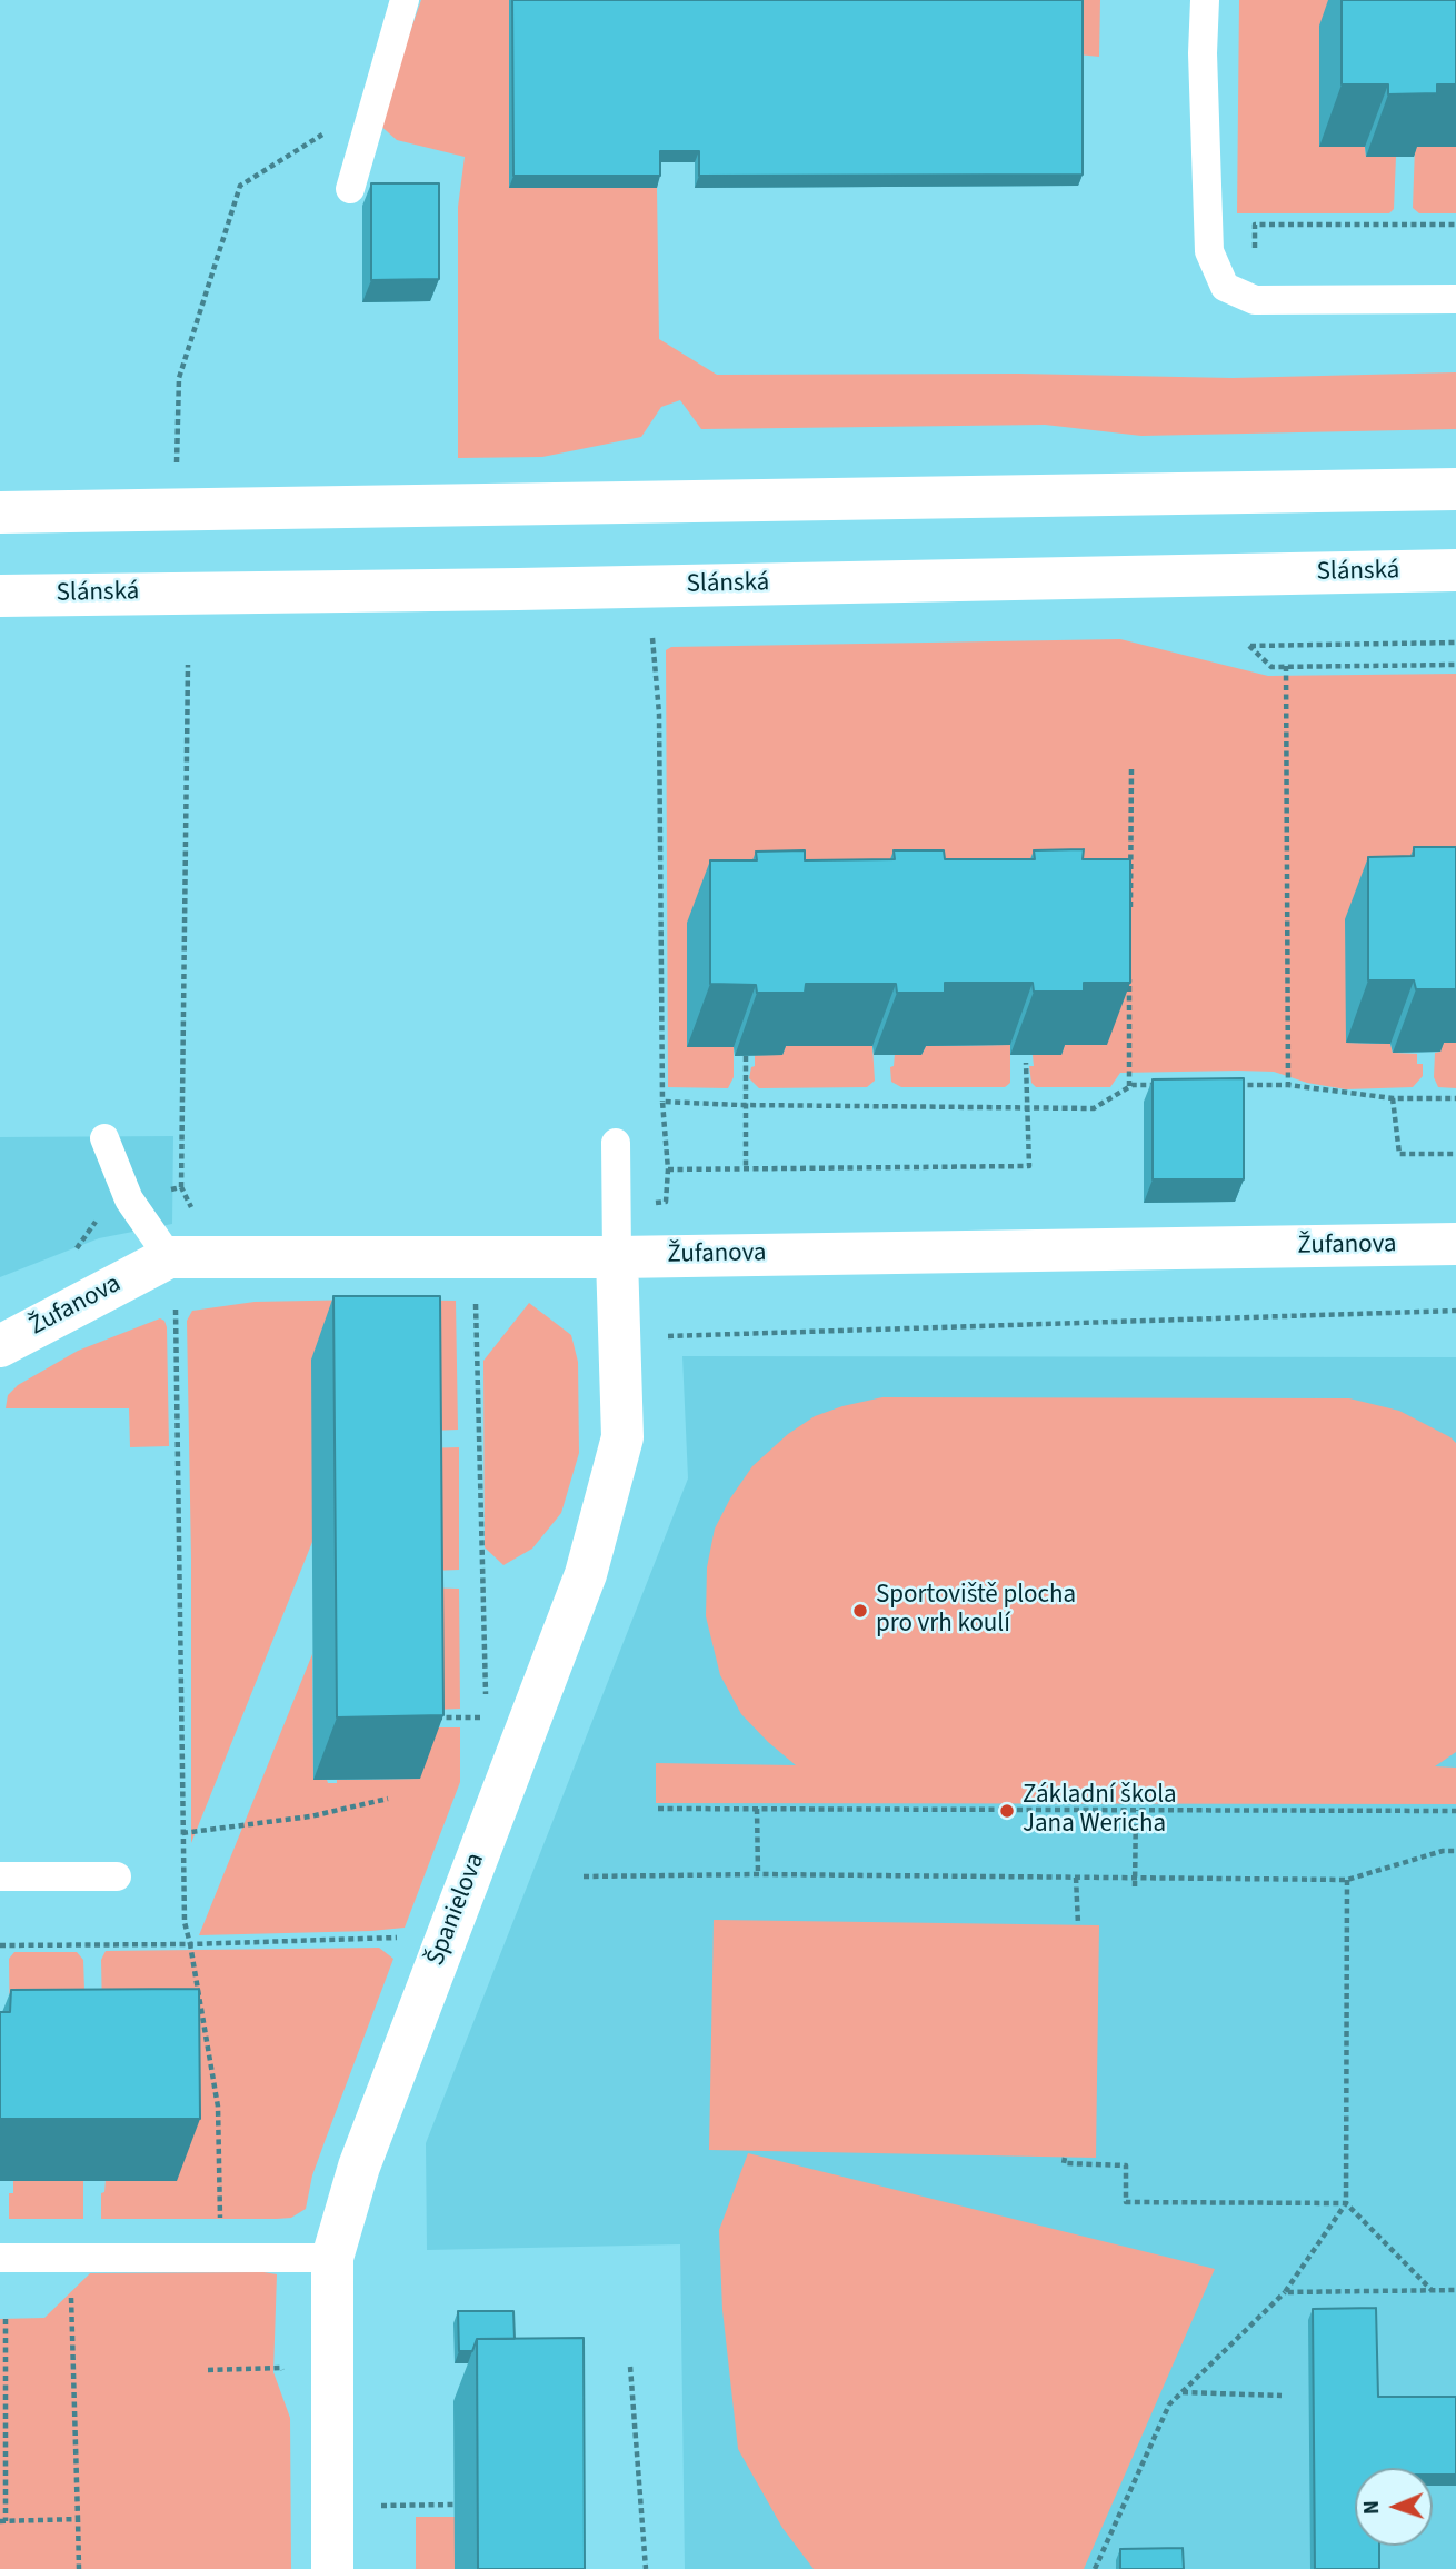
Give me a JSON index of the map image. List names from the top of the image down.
{
  "streets": {
    "main road": ["Slánská", "Žufanova", "Španielova"]
  },
  "crossings": [
    ["Žufanova", "Španielova"]
  ],
  "places": ["Sportoviště plocha pro vrh koulí", "Základní škola Jana Wericha"],
  "north": "left"
}
